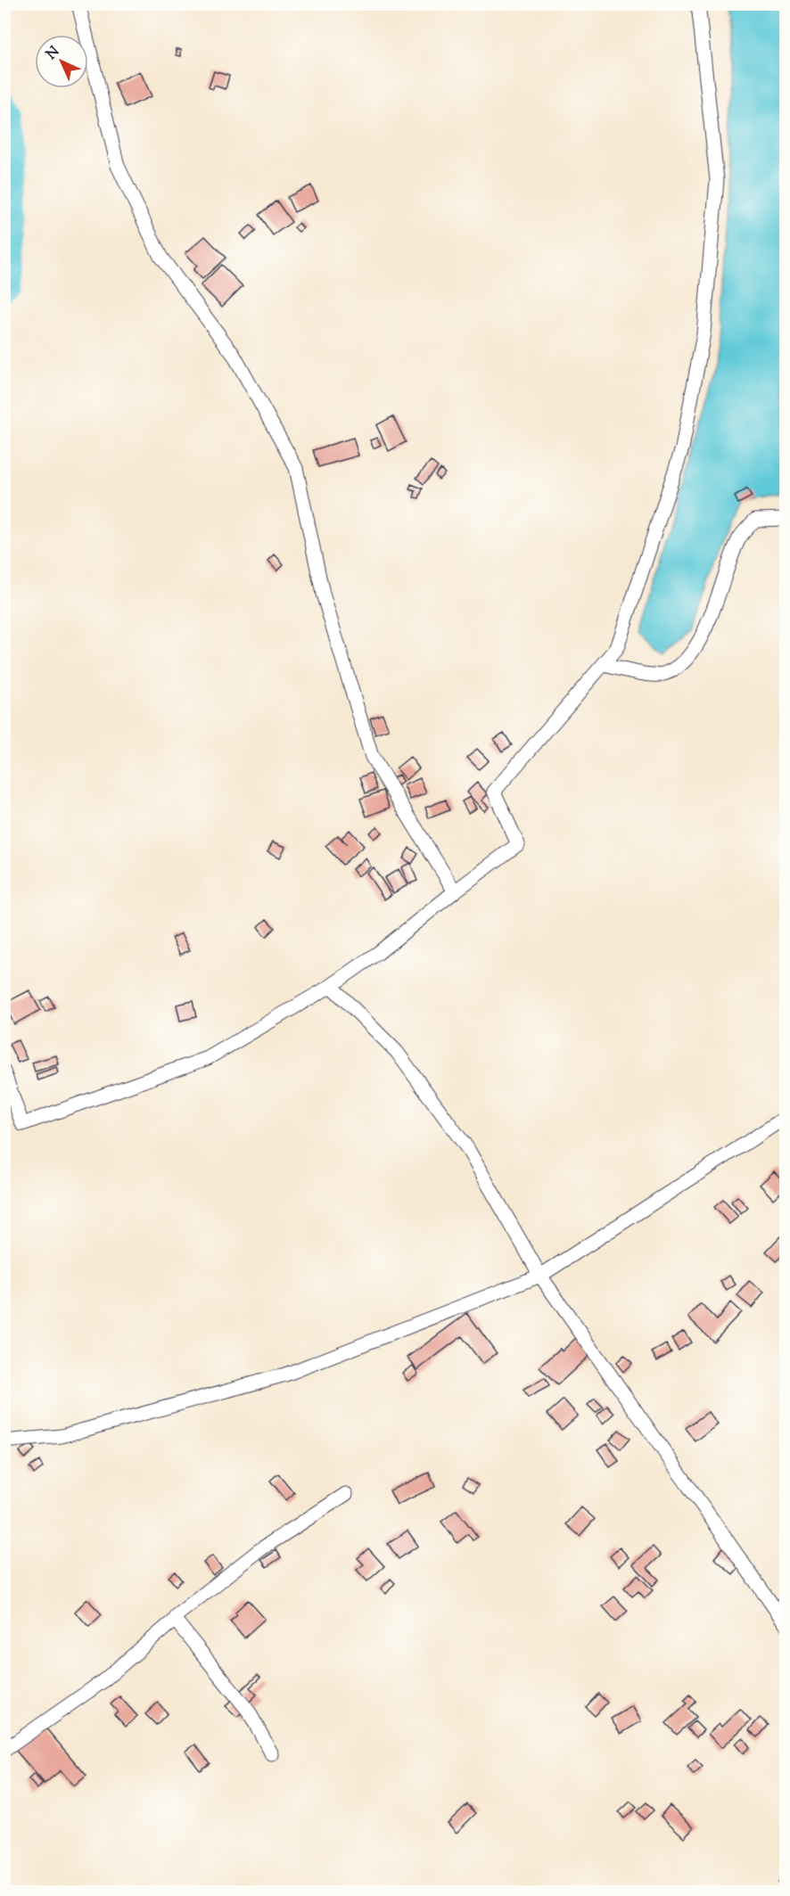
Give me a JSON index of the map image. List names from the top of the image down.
{
  "north": "top left"
}
